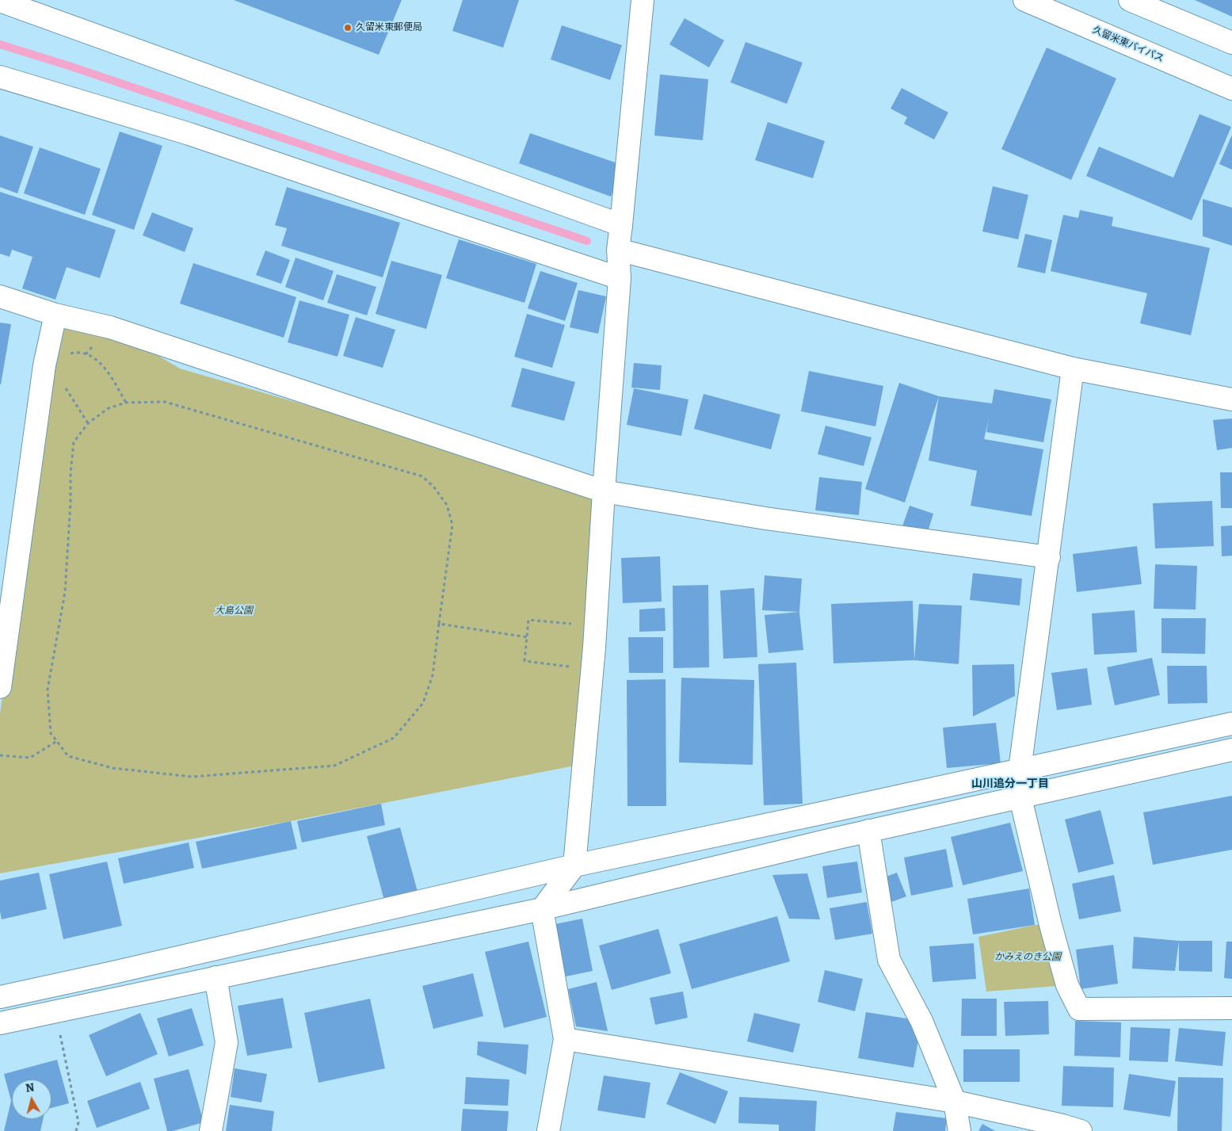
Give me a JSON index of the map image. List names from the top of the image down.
{
  "streets": {
    "main road": ["久留米東バイパス"]
  },
  "districts": ["山川追分一丁目"],
  "parks": ["大島公園", "かみえのき公園"],
  "places": ["久留米東郵便局"],
  "north": "top"
}
